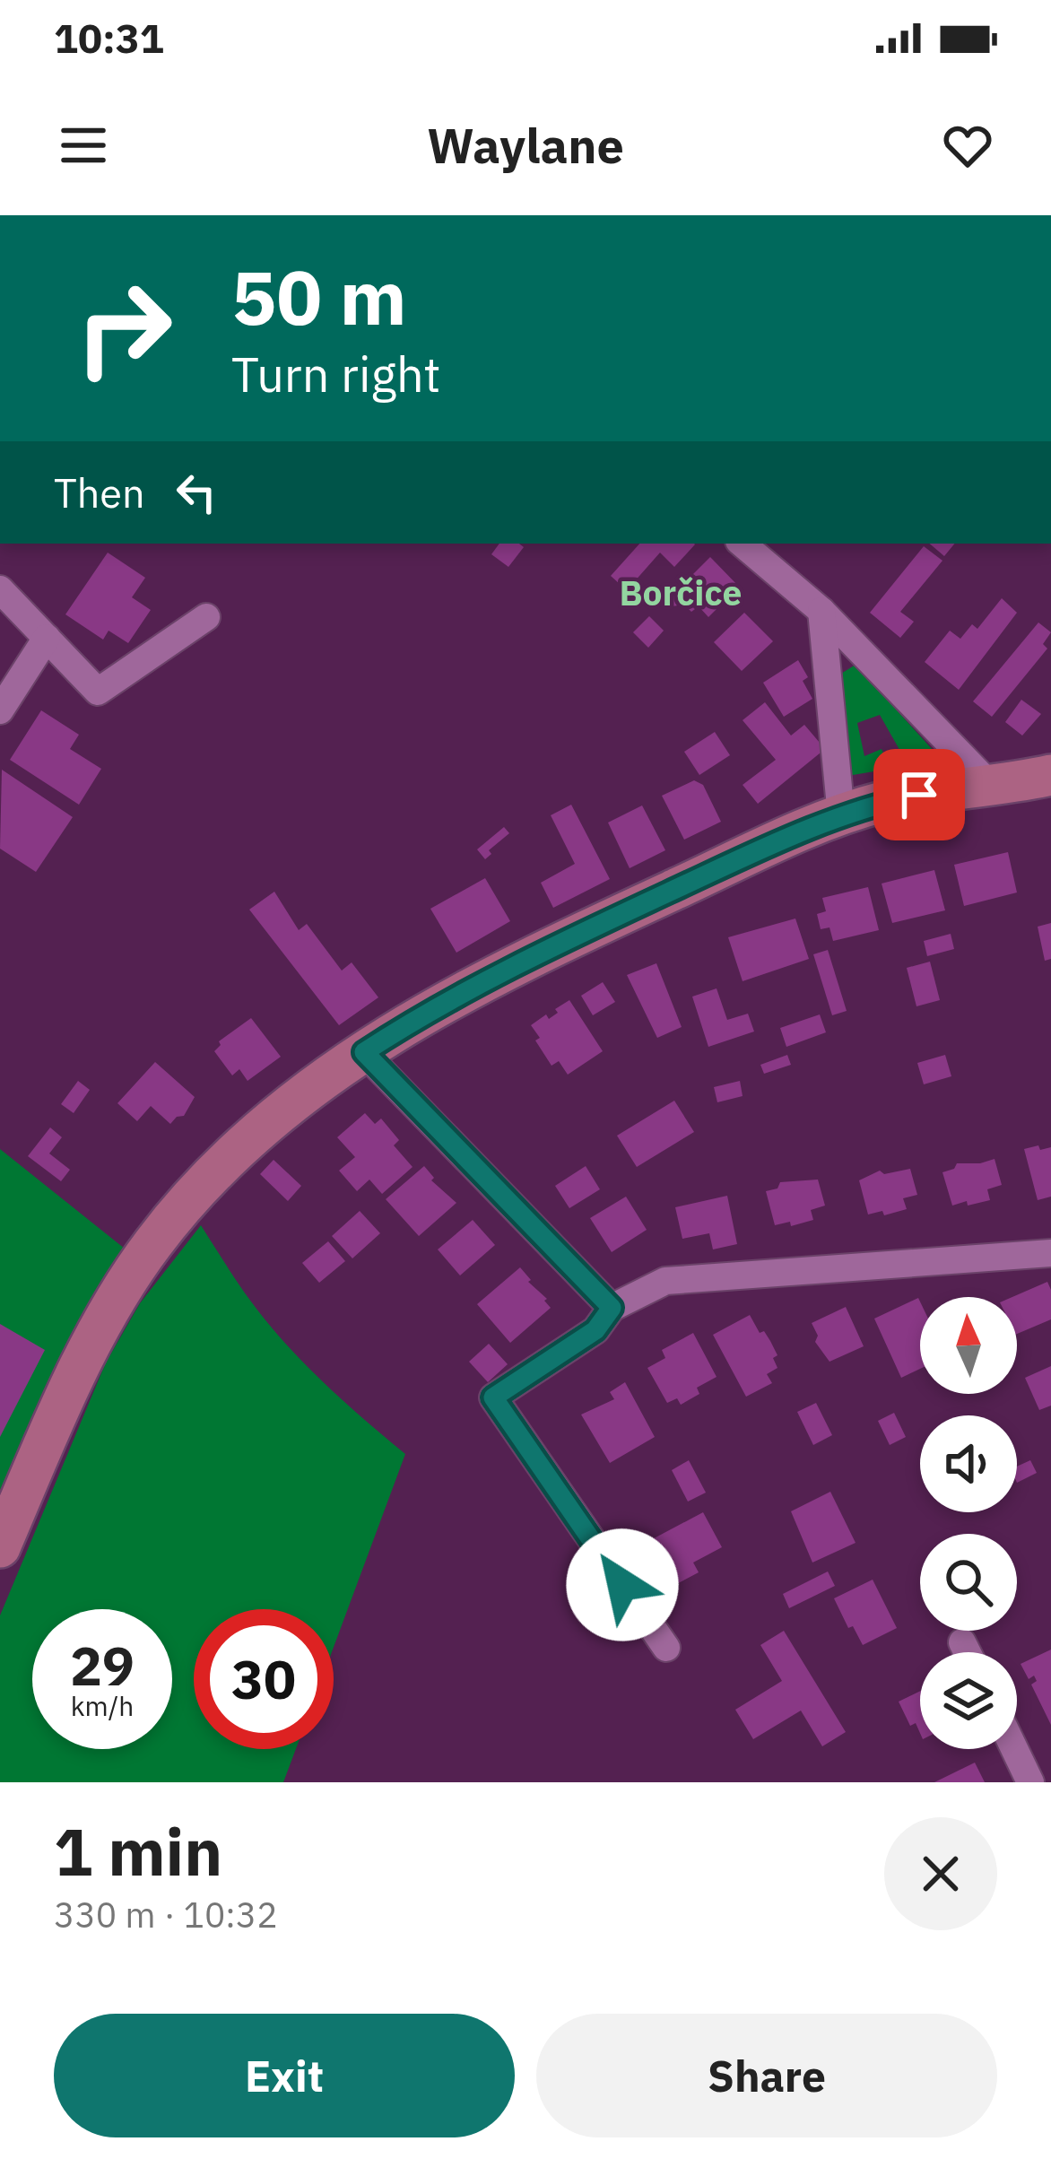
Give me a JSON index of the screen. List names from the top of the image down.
{
  "districts": ["Borčice"],
  "north": "top",
  "page": {
    "status": "10:31",
    "header": "Waylane",
    "turn": ["50 m", "Turn right"],
    "then": "Then",
    "speed": "29 km/h",
    "limit": "30",
    "heading": ["1 min", "330 m · 10:32"],
    "buttons": ["Exit", "Share"]
  }
}
